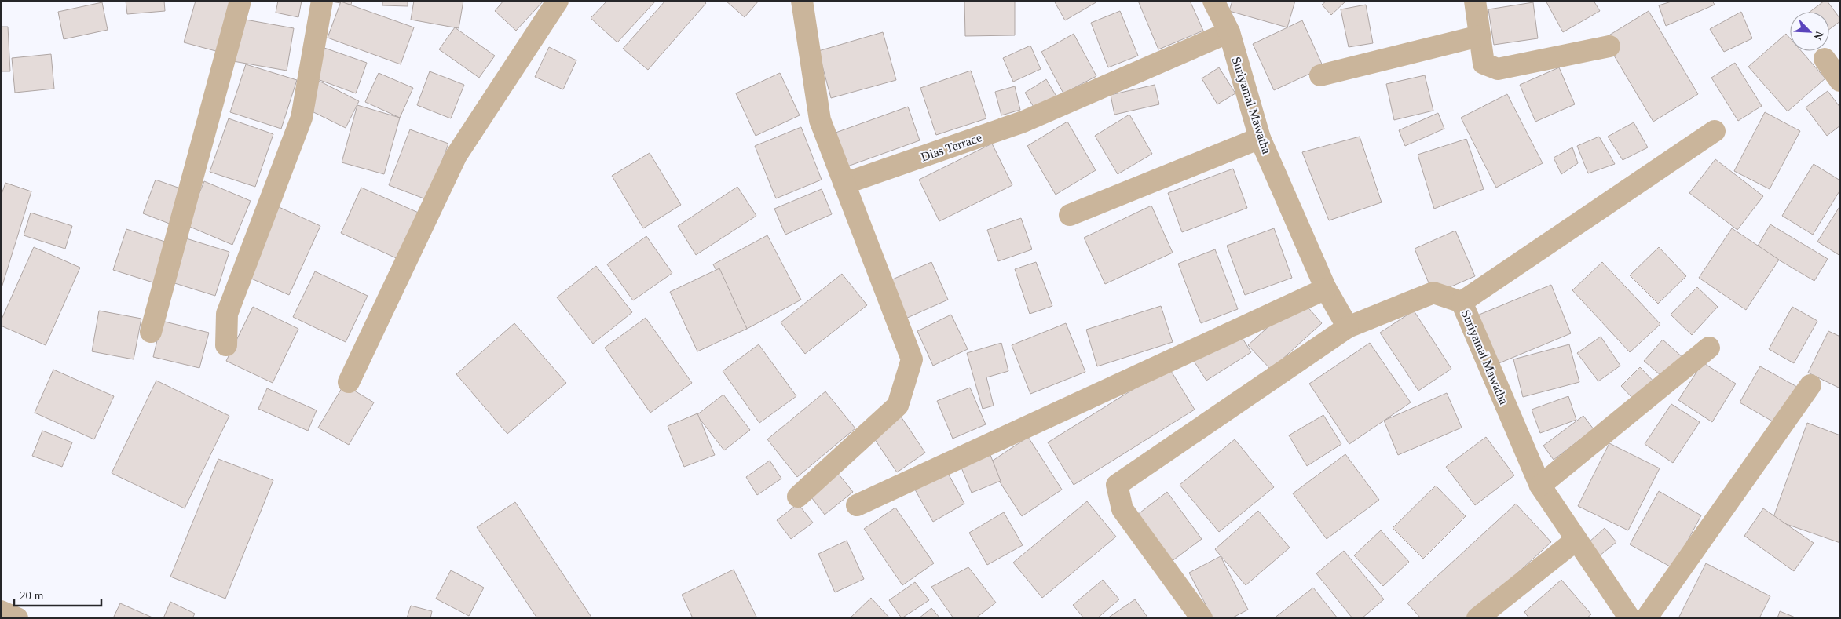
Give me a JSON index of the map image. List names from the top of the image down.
{
  "streets": {
    "street": ["Suriyamal Mawatha", "Dias Terrace"]
  },
  "crossings": [
    ["Suriyamal Mawatha", "Dias Terrace"]
  ],
  "scale_bar": "20 m",
  "north": "bottom right"
}
